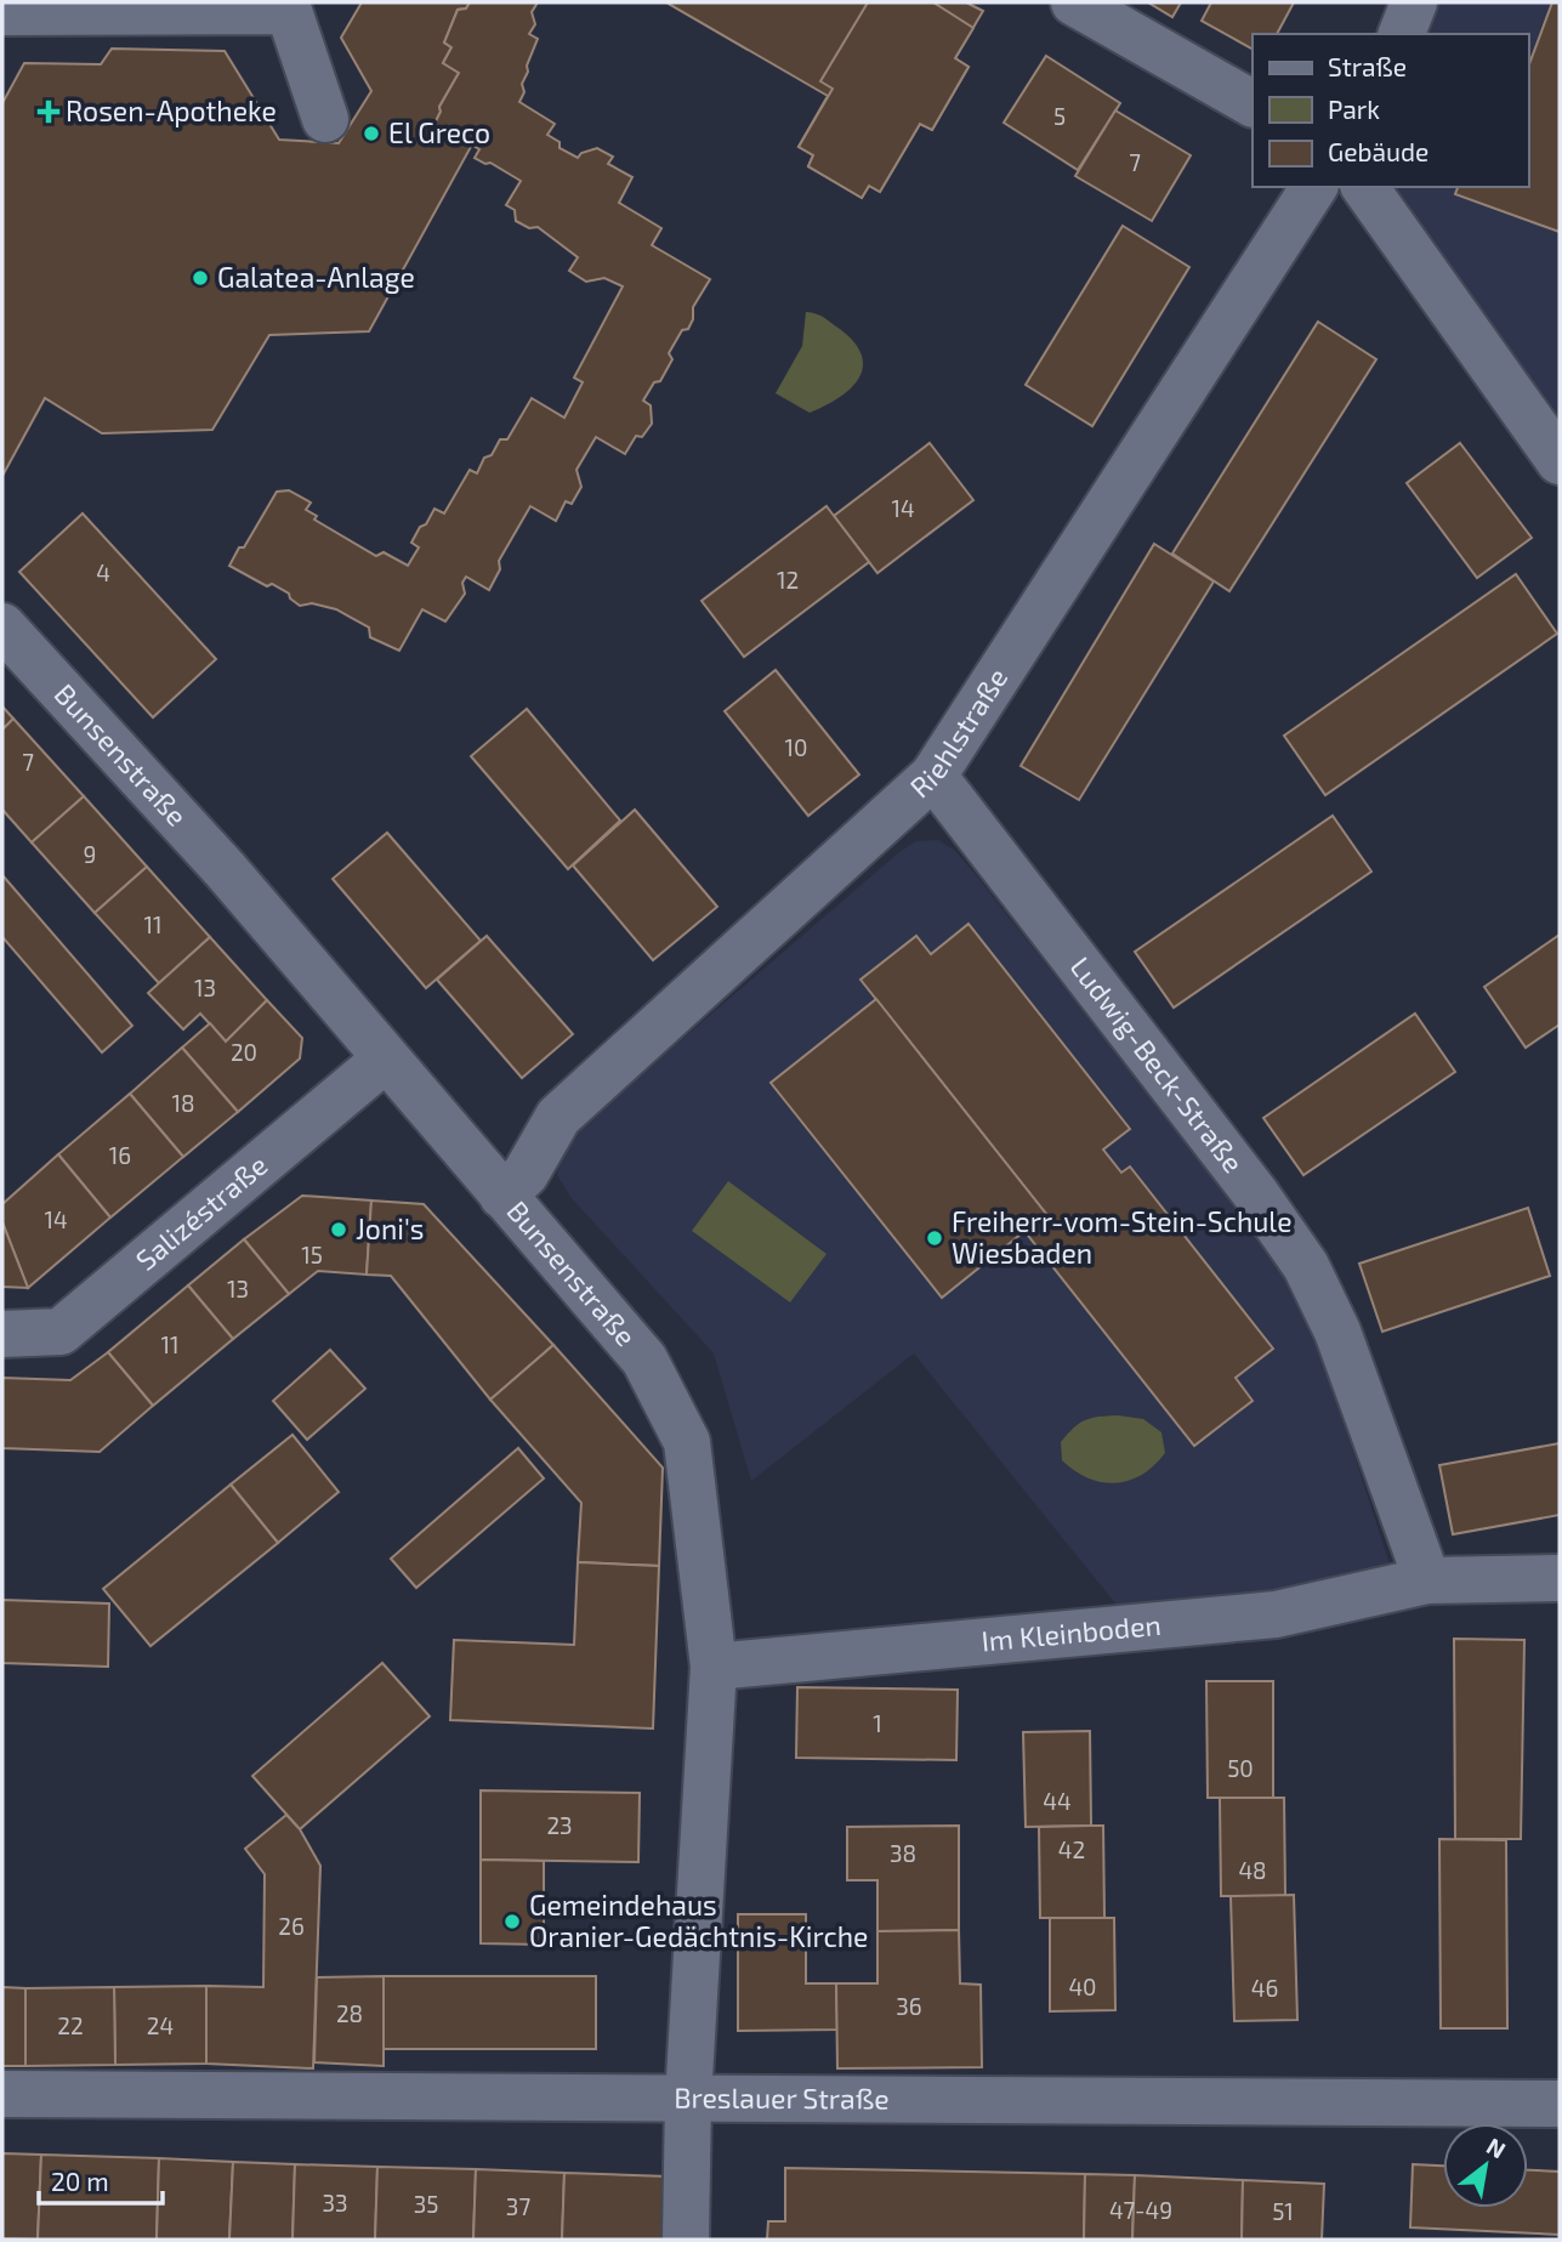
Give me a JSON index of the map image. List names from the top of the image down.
{
  "streets": {
    "street": [
      "Riehlstraße",
      "Bunsenstraße",
      "Ludwig-Beck-Straße",
      "Salizéstraße",
      "Im Kleinboden",
      "Breslauer Straße"
    ]
  },
  "crossings": [
    ["Riehlstraße", "Bunsenstraße"],
    ["Riehlstraße", "Ludwig-Beck-Straße"],
    ["Bunsenstraße", "Salizéstraße"],
    ["Bunsenstraße", "Im Kleinboden"],
    ["Bunsenstraße", "Breslauer Straße"],
    ["Ludwig-Beck-Straße", "Im Kleinboden"]
  ],
  "places": {
    "health": ["Rosen-Apotheke"],
    "other": [
      "El Greco",
      "Galatea-Anlage",
      "Joni's",
      "Freiherr-vom-Stein-Schule Wiesbaden",
      "Gemeindehaus Oranier-Gedächtnis-Kirche"
    ]
  },
  "house_numbers": [
    "5",
    "7",
    "14",
    "4",
    "12",
    "10",
    "7",
    "9",
    "11",
    "13",
    "20",
    "18",
    "16",
    "14",
    "15",
    "13",
    "11",
    "1",
    "50",
    "44",
    "23",
    "42",
    "38",
    "48",
    "26",
    "40",
    "46",
    "36",
    "28",
    "22",
    "24",
    "33",
    "35",
    "37",
    "47-49",
    "51"
  ],
  "legend": ["Straße", "Park", "Gebäude"],
  "scale_bar": "20 m",
  "north": "top right"
}
